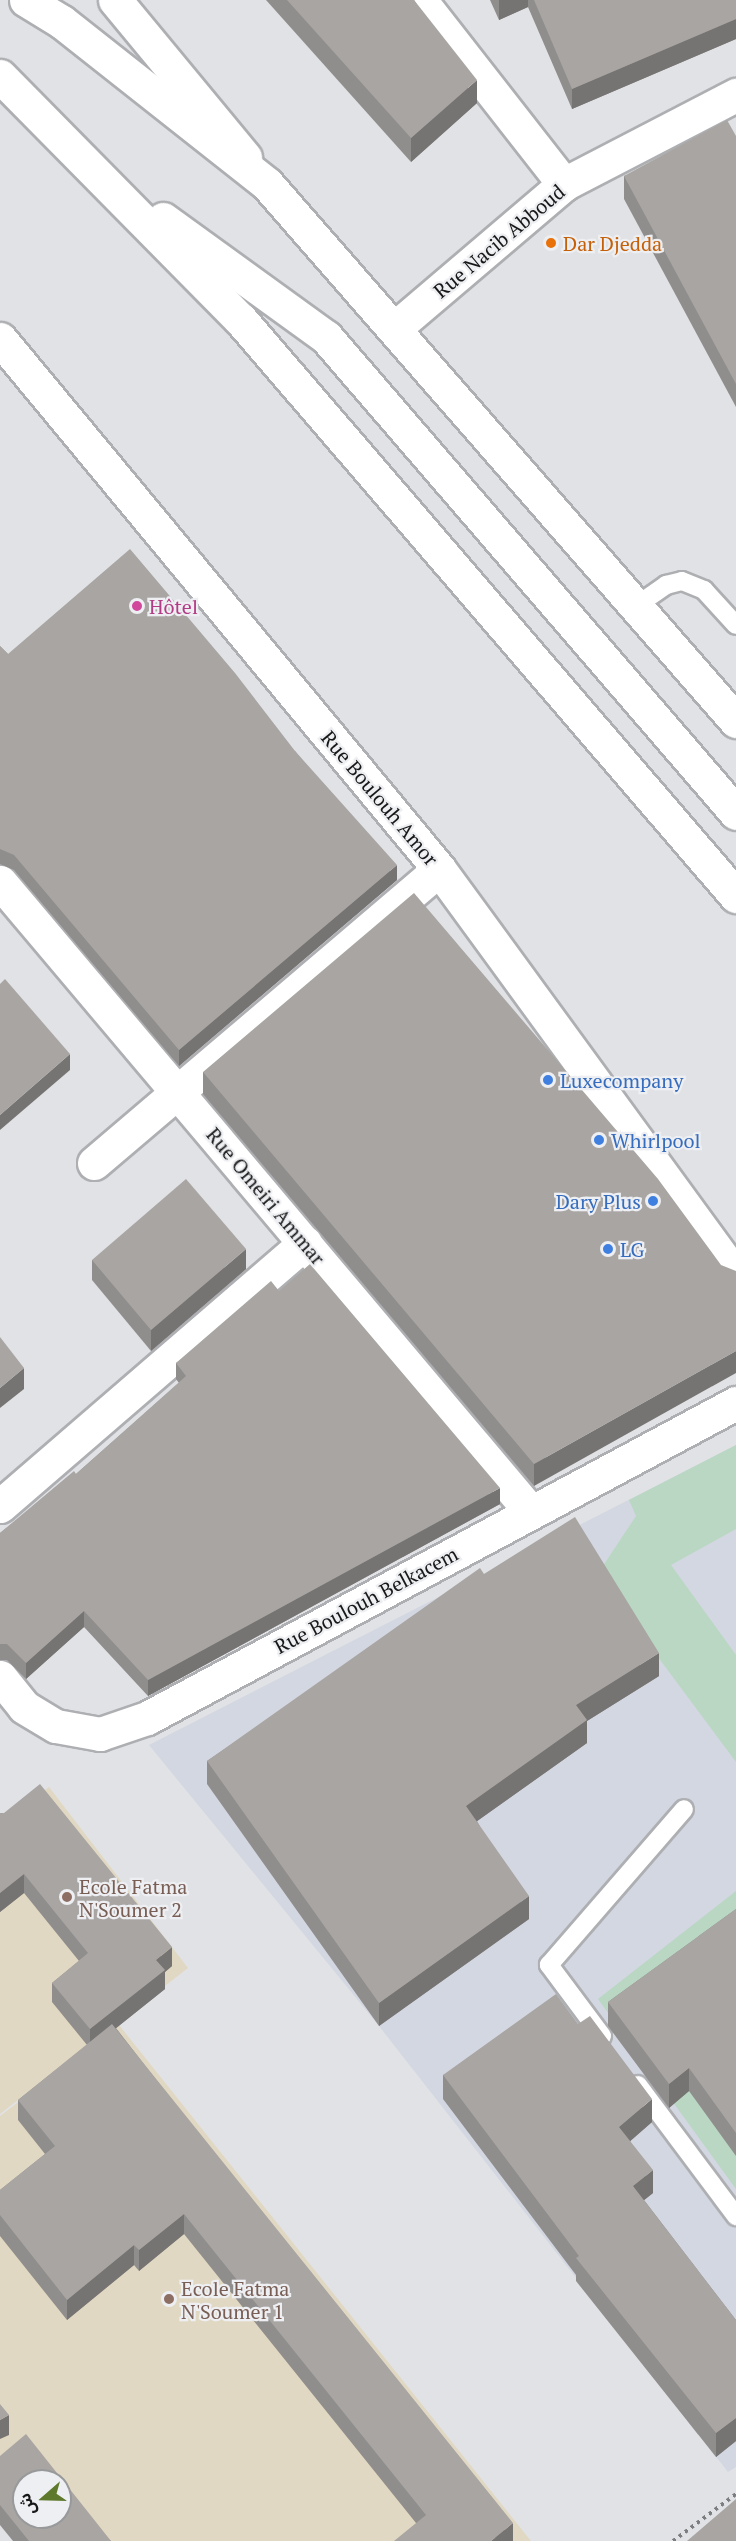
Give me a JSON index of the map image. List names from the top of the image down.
{
  "streets": {
    "street": [
      "Rue Nacib Abboud",
      "Rue Boulouh Amor",
      "Rue Omeiri Ammar",
      "Rue Boulouh Belkacem"
    ]
  },
  "crossings": [
    ["Rue Omeiri Ammar", "Rue Boulouh Belkacem"]
  ],
  "places": [
    "Dar Djedda",
    "Hôtel",
    "Luxecompany",
    "Whirlpool",
    "Dary Plus",
    "LG",
    "Ecole Fatma N'Soumer 2",
    "Ecole Fatma N'Soumer 1"
  ],
  "north": "left"
}
